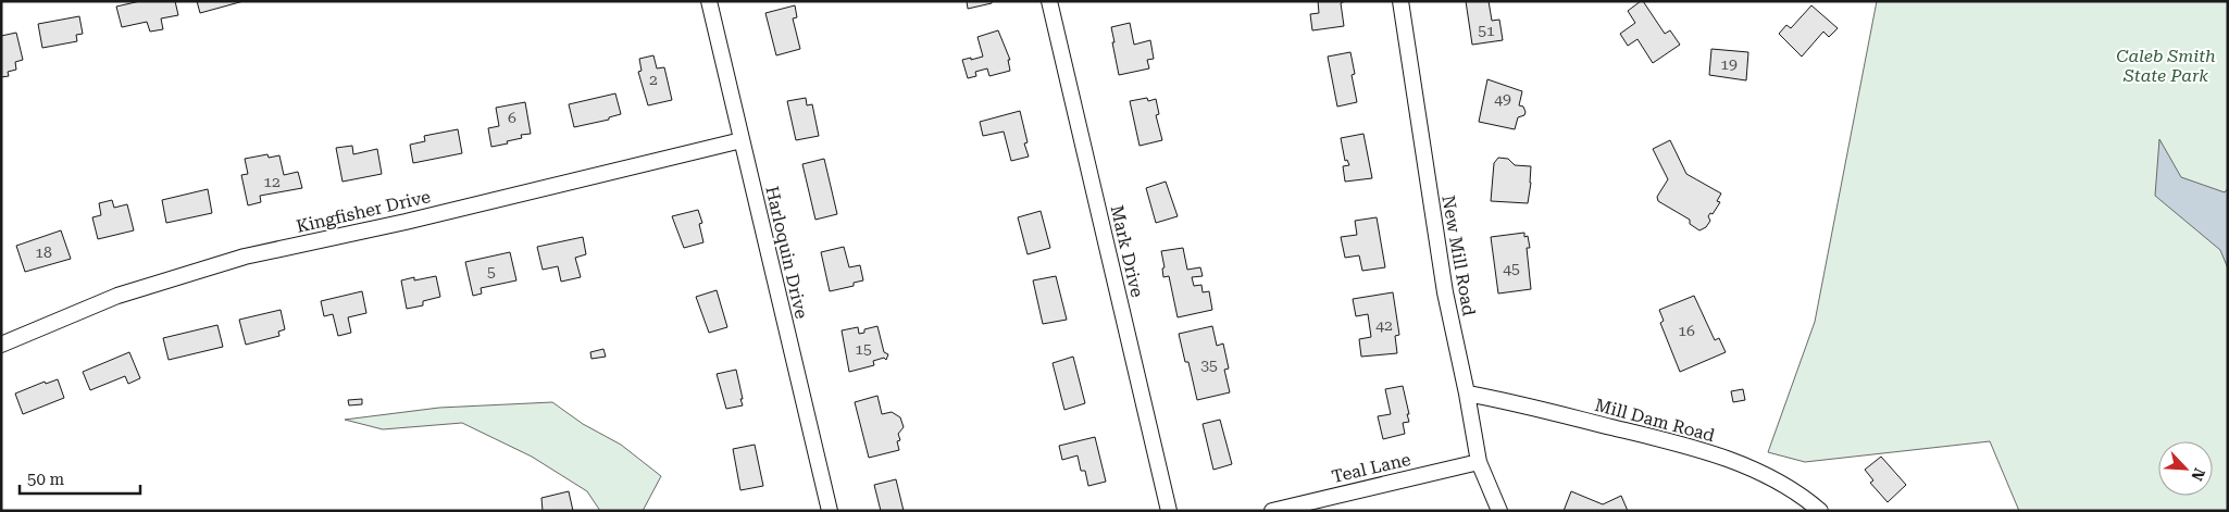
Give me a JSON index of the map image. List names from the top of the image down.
{
  "streets": {
    "street": [
      "Kingfisher Drive",
      "Mark Drive",
      "Harloquin Drive",
      "New Mill Road",
      "Mill Dam Road",
      "Teal Lane"
    ]
  },
  "crossings": [
    ["Kingfisher Drive", "Harloquin Drive"],
    ["New Mill Road", "Mill Dam Road"],
    ["New Mill Road", "Teal Lane"]
  ],
  "parks": ["Caleb Smith State Park"],
  "house_numbers": [
    "51",
    "19",
    "2",
    "49",
    "6",
    "12",
    "18",
    "45",
    "5",
    "42",
    "16",
    "15",
    "35"
  ],
  "scale_bar": "50 m",
  "north": "bottom right"
}
